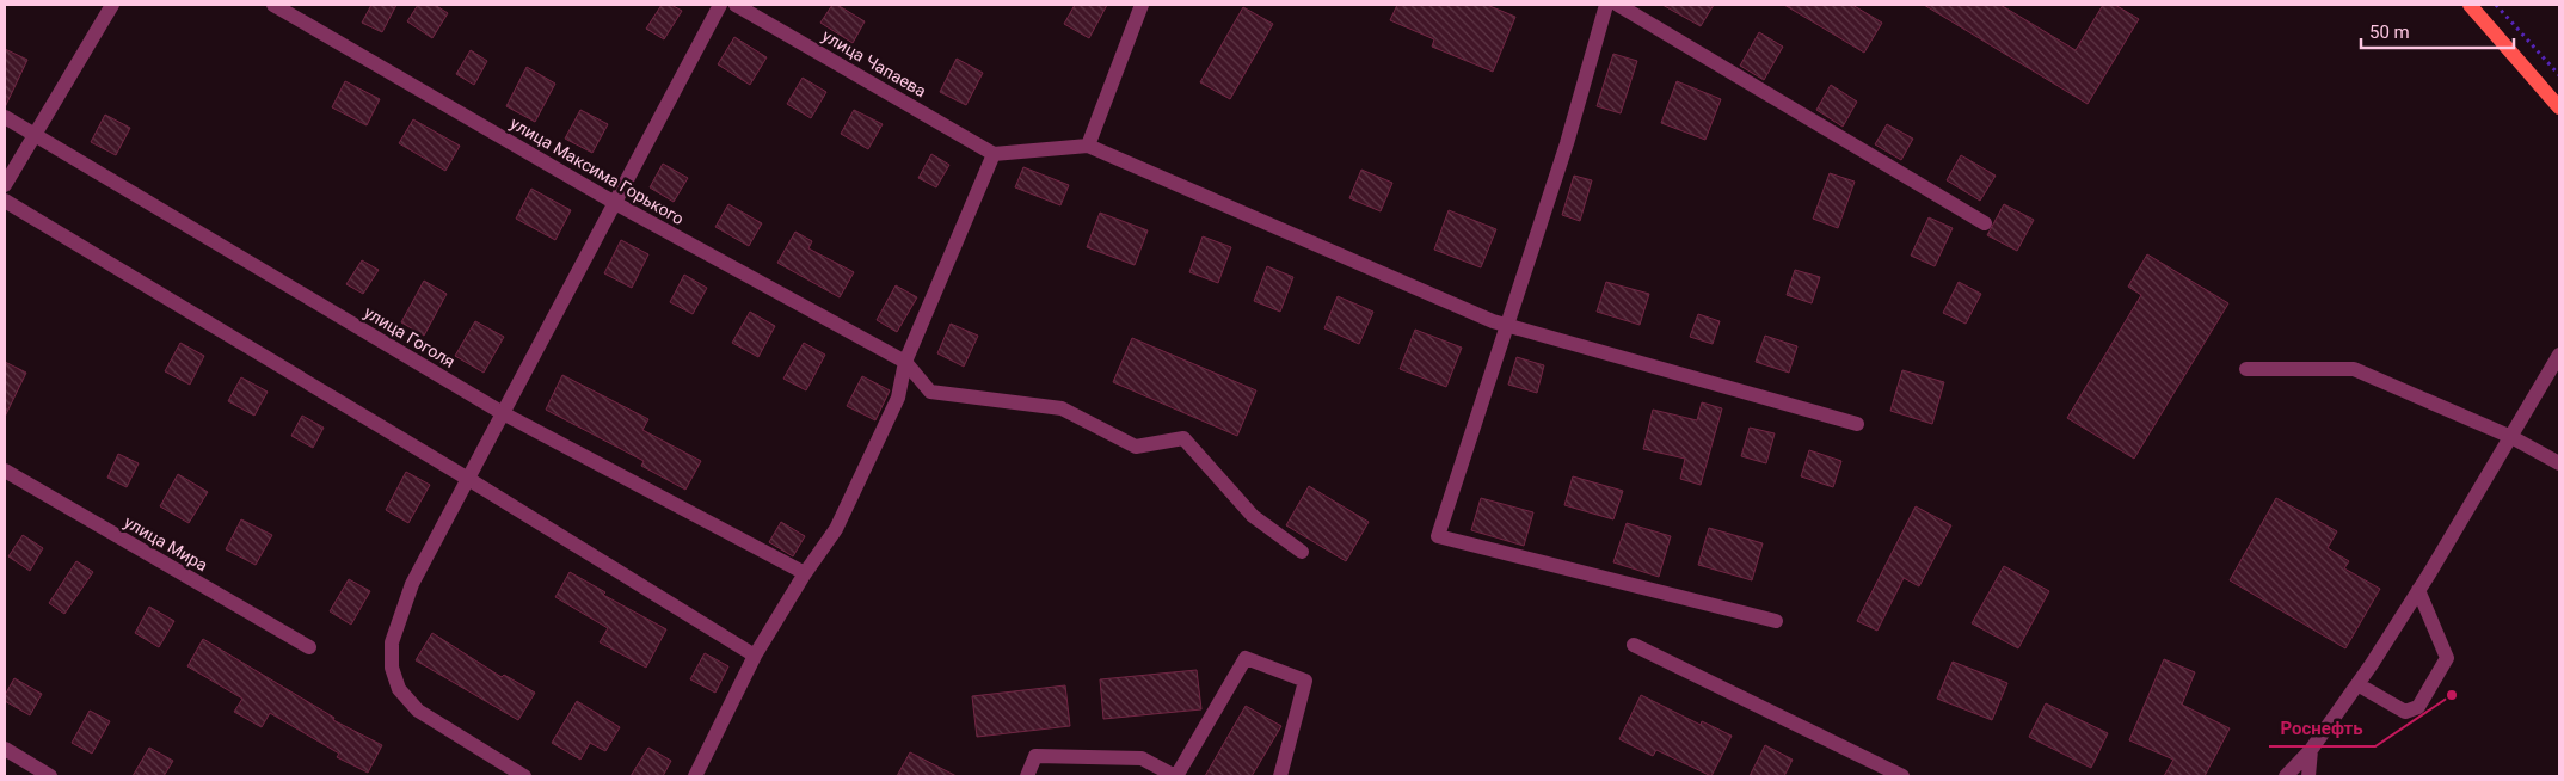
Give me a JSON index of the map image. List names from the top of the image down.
{
  "streets": {
    "street": [
      "улица Чапаева",
      "улица Максима Горького",
      "улица Гоголя",
      "улица Мира"
    ]
  },
  "places": ["Роснефть"],
  "scale_bar": "50 m"
}
